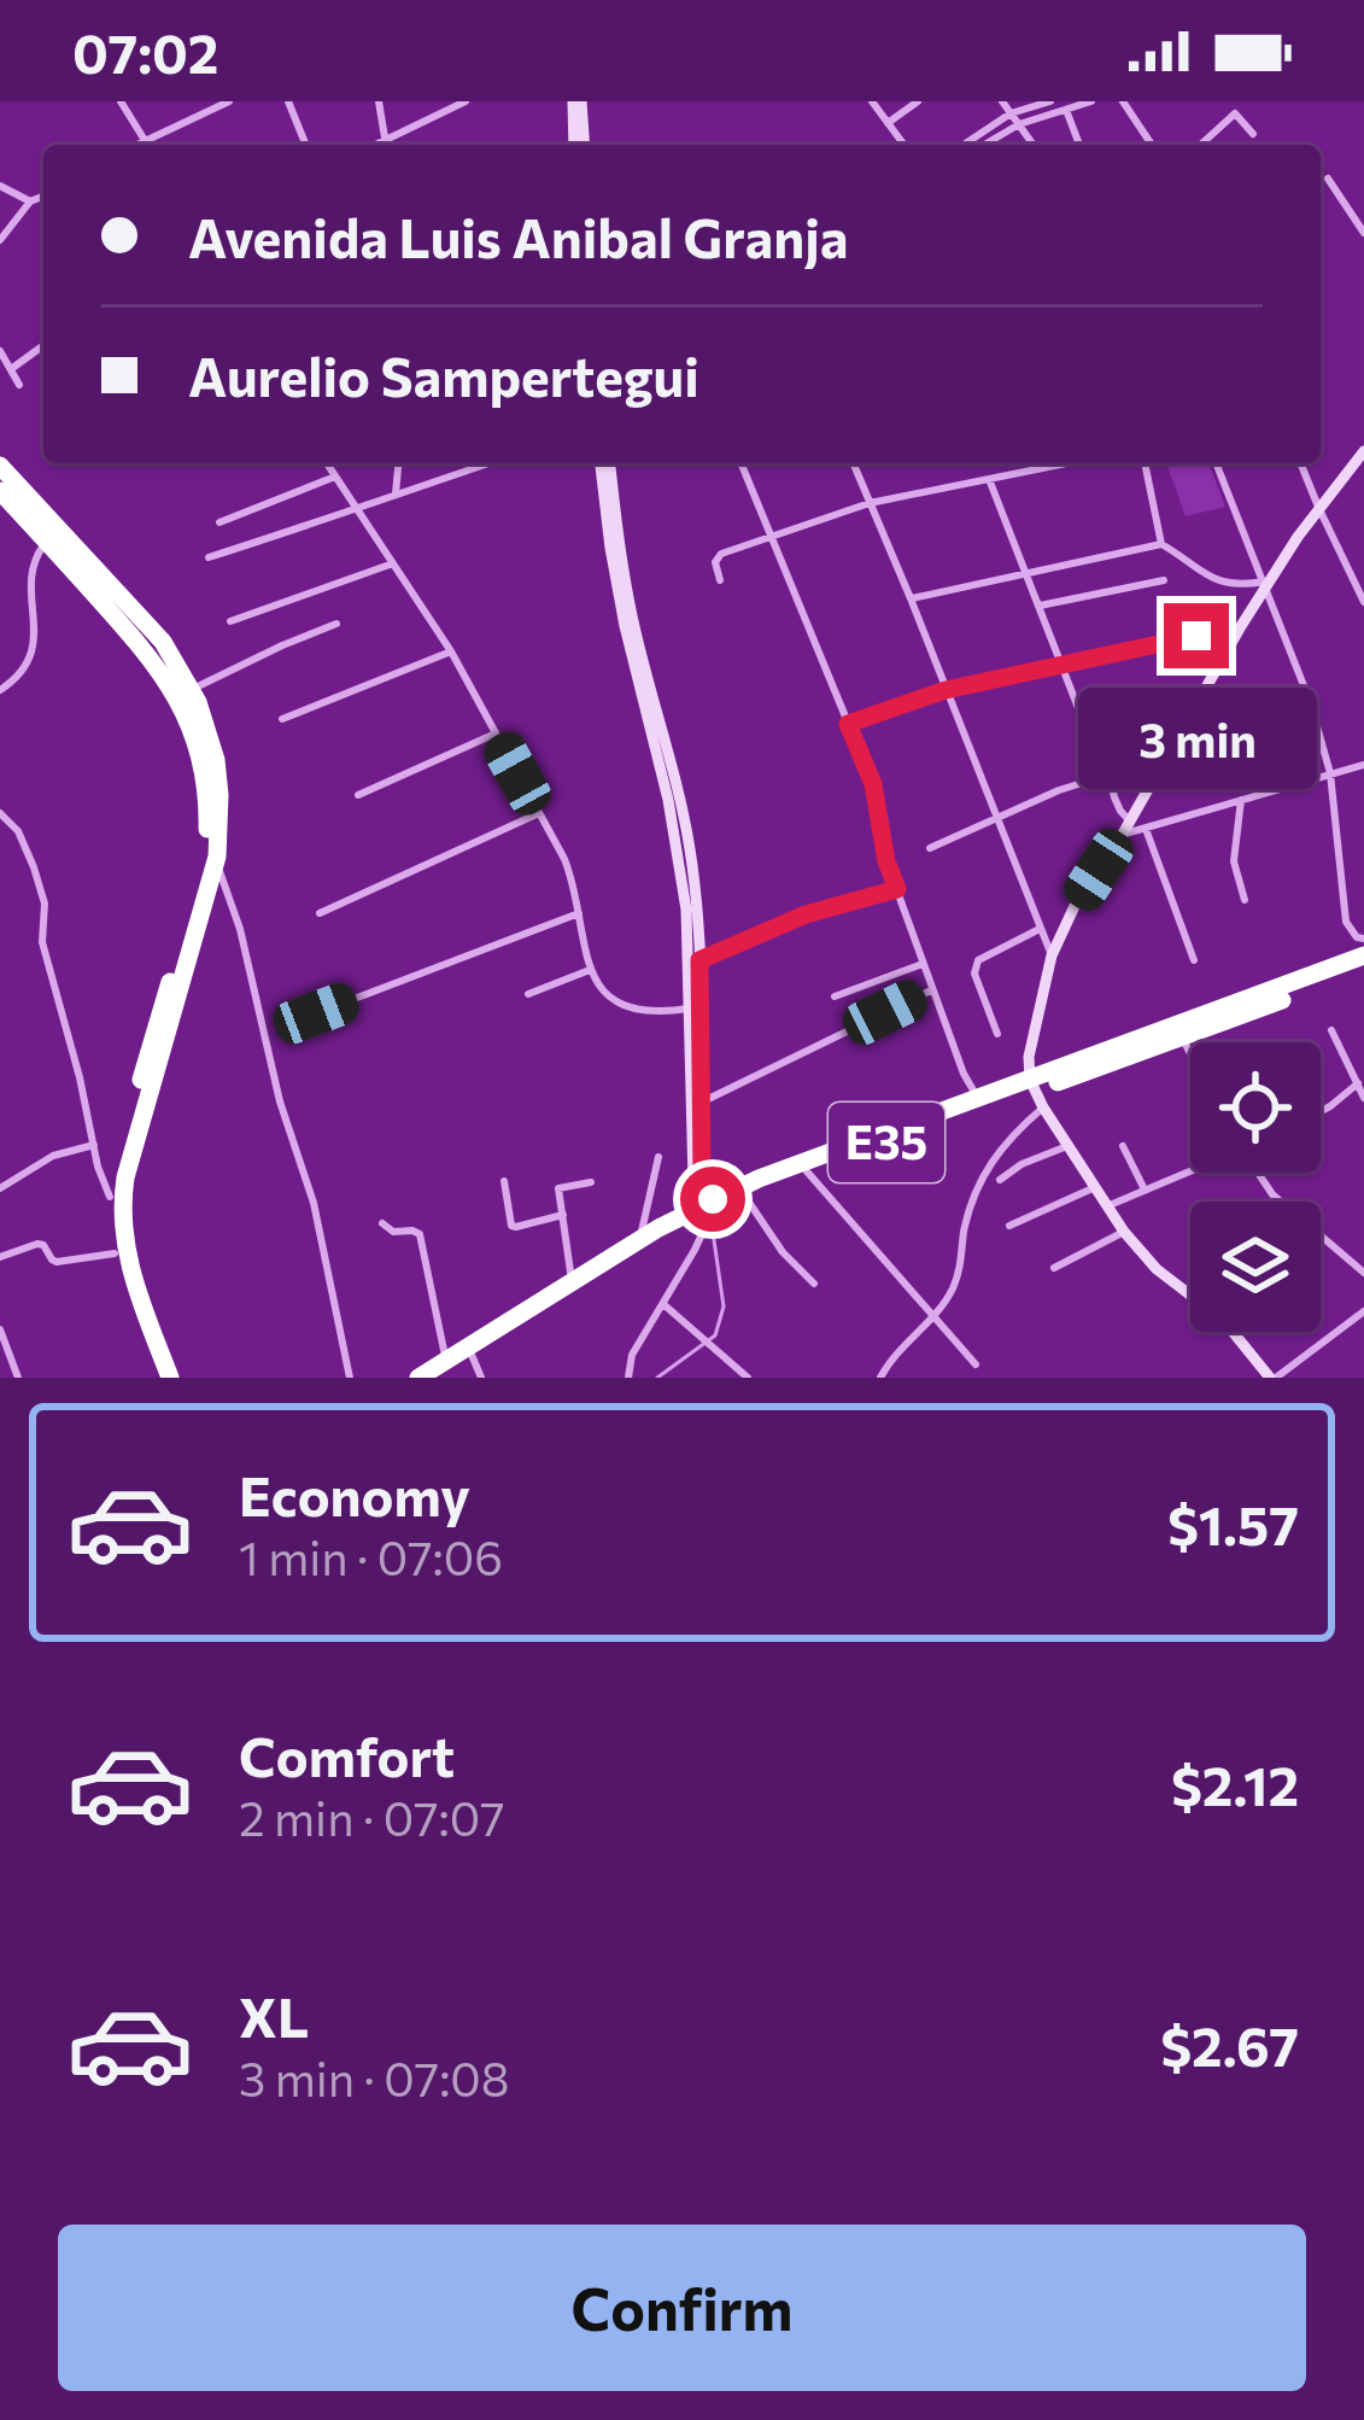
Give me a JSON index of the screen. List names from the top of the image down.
{
  "streets": {
    "highway": ["E35"]
  },
  "page": {
    "status": "07:02",
    "banner": ["Avenida Luis Anibal Granja", "Aurelio Sampertegui"],
    "bubble": "3 min",
    "list": [
      {
        "name": "Economy",
        "note": "1 min · 07:06",
        "value": "$1.57"
      },
      {
        "name": "Comfort",
        "note": "2 min · 07:07",
        "value": "$2.12"
      },
      {
        "name": "XL",
        "note": "3 min · 07:08",
        "value": "$2.67"
      }
    ],
    "buttons": "Confirm"
  }
}
